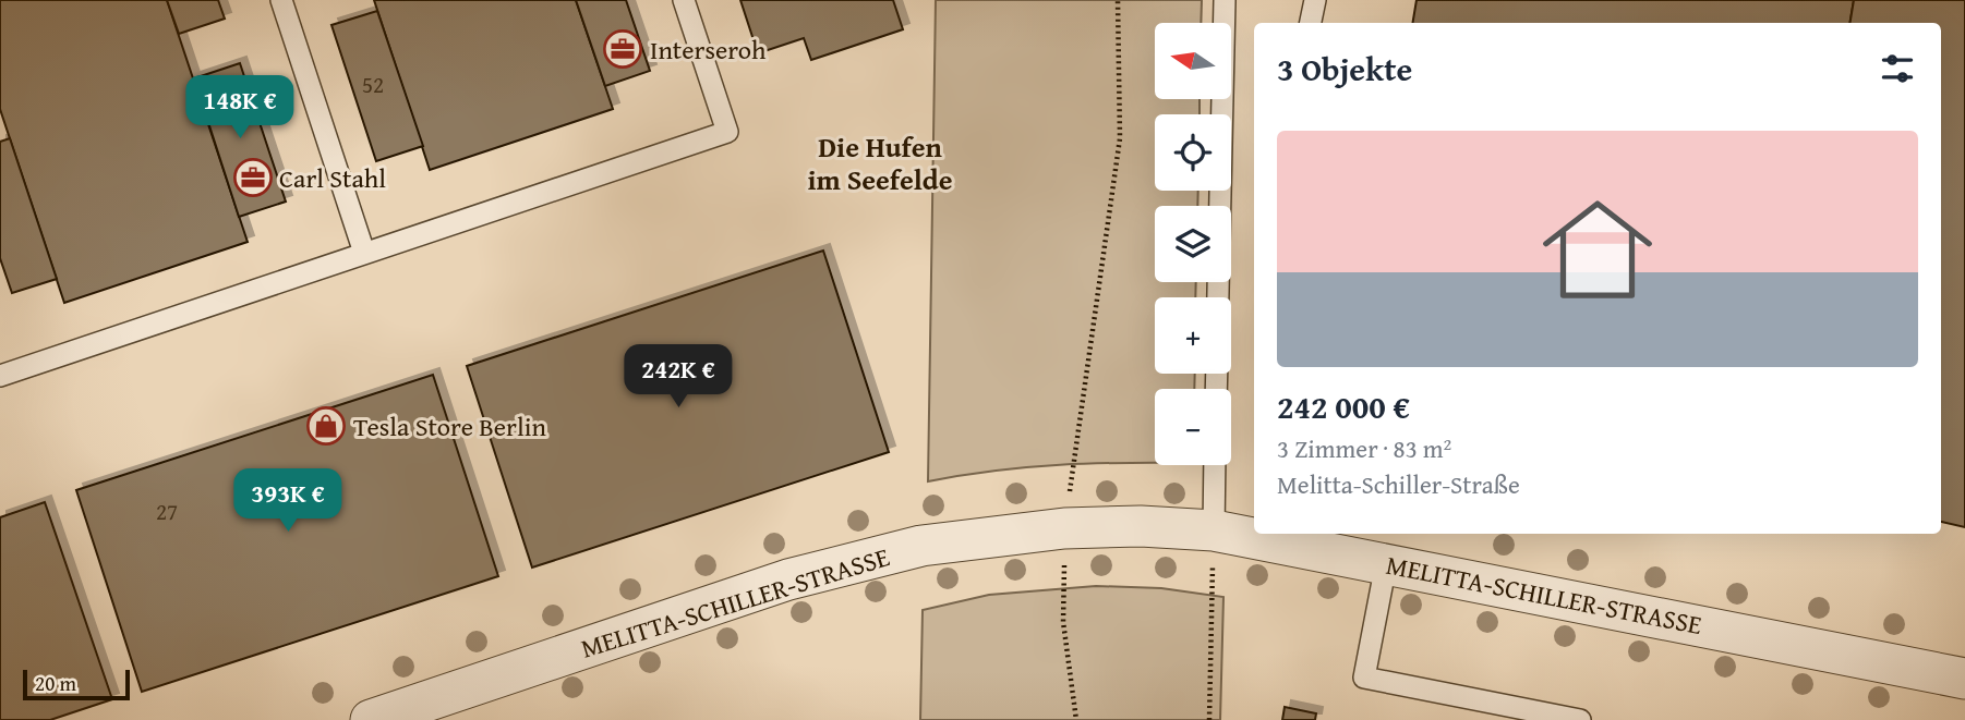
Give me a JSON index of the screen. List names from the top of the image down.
{
  "streets": {
    "street": ["MELITTA-SCHILLER-STRASSE"]
  },
  "districts": ["Die Hufen im Seefelde"],
  "places": {
    "office": ["Interseroh", "Carl Stahl"],
    "shop": ["Tesla Store Berlin"]
  },
  "house_numbers": ["52", "27"],
  "scale_bar": "20 m",
  "north": "left",
  "page": {
    "map_buttons": ["+", "−"],
    "heading": "3 Objekte",
    "price": ["148K €", "242K €", "393K €"],
    "list": [
      {
        "name": "242 000 €",
        "note": "3 Zimmer · 83 m² · Melitta-Schiller-Straße"
      }
    ],
    "scale": "20 m"
  }
}
